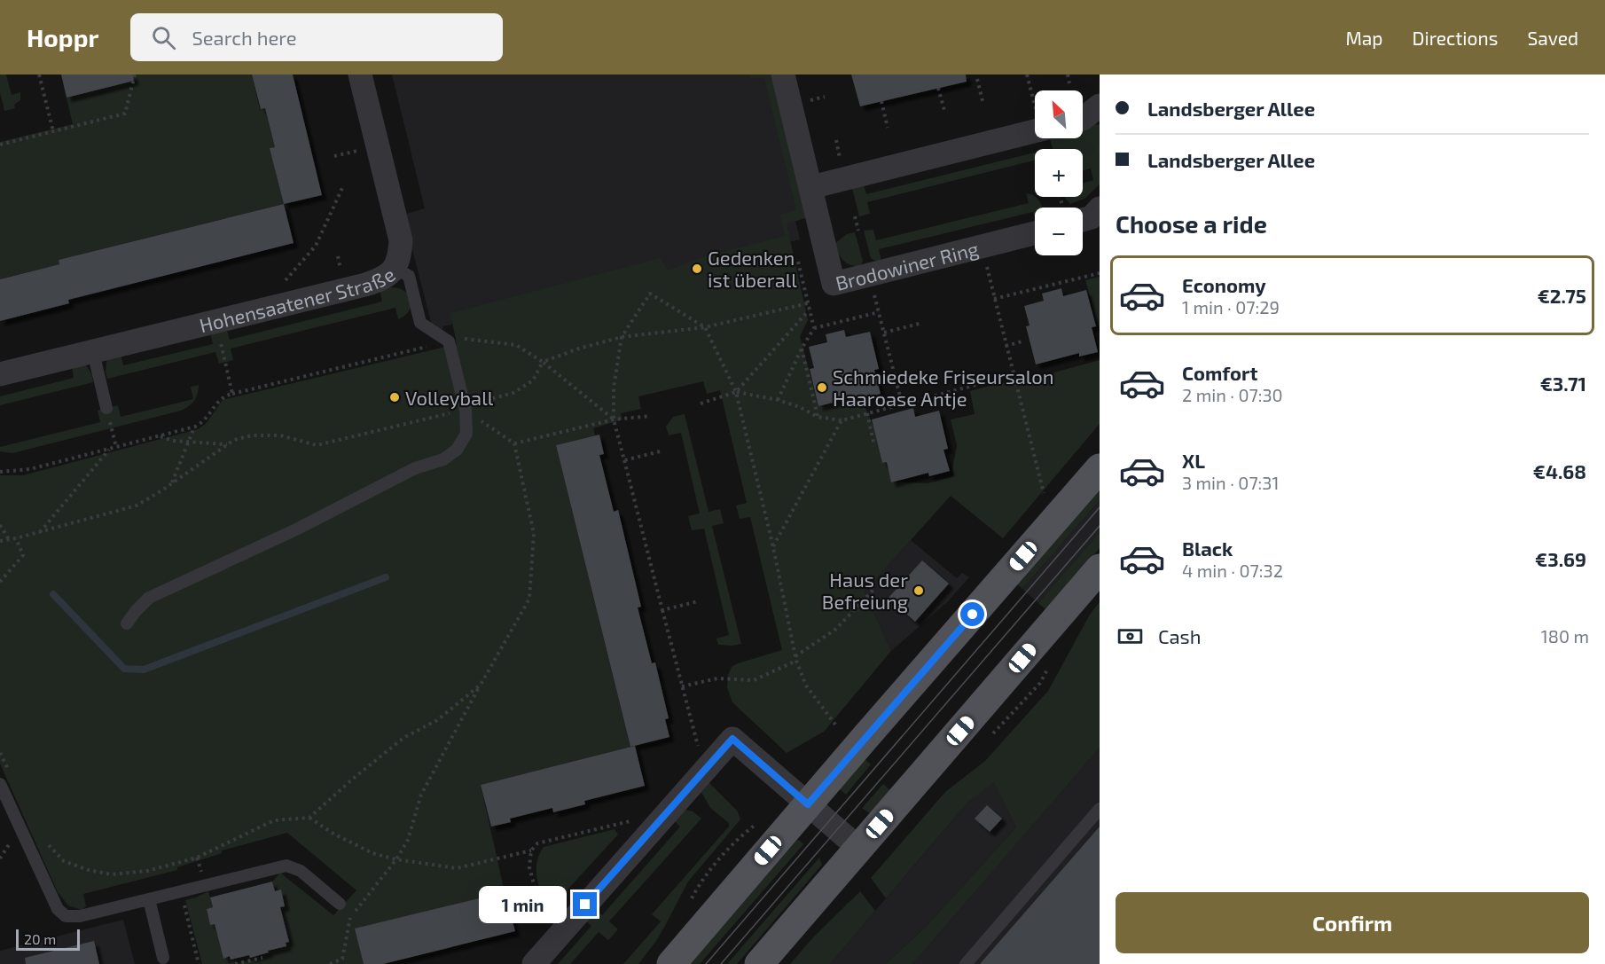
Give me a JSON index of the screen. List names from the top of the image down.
{
  "streets": {
    "street": ["Brodowiner Ring", "Hohensaatener Straße"]
  },
  "places": [
    "Gedenken ist überall",
    "Schmiedeke Friseursalon Haaroase Antje",
    "Volleyball",
    "Haus der Befreiung"
  ],
  "scale_bar": "20 m",
  "north": "top left",
  "page": {
    "header": "Hoppr",
    "search": "Search here",
    "nav": ["Map", "Directions", "Saved"],
    "banner": ["Landsberger Allee", "Landsberger Allee"],
    "map_buttons": ["+", "−"],
    "heading": "Choose a ride",
    "list": [
      {
        "name": "Economy",
        "note": "1 min · 07:29",
        "value": "€2.75"
      },
      {
        "name": "Comfort",
        "note": "2 min · 07:30",
        "value": "€3.71"
      },
      {
        "name": "XL",
        "note": "3 min · 07:31",
        "value": "€4.68"
      },
      {
        "name": "Black",
        "note": "4 min · 07:32",
        "value": "€3.69"
      }
    ],
    "pay": ["Cash", "180 m"],
    "buttons": "Confirm",
    "bubble": "1 min",
    "scale": "20 m"
  }
}
